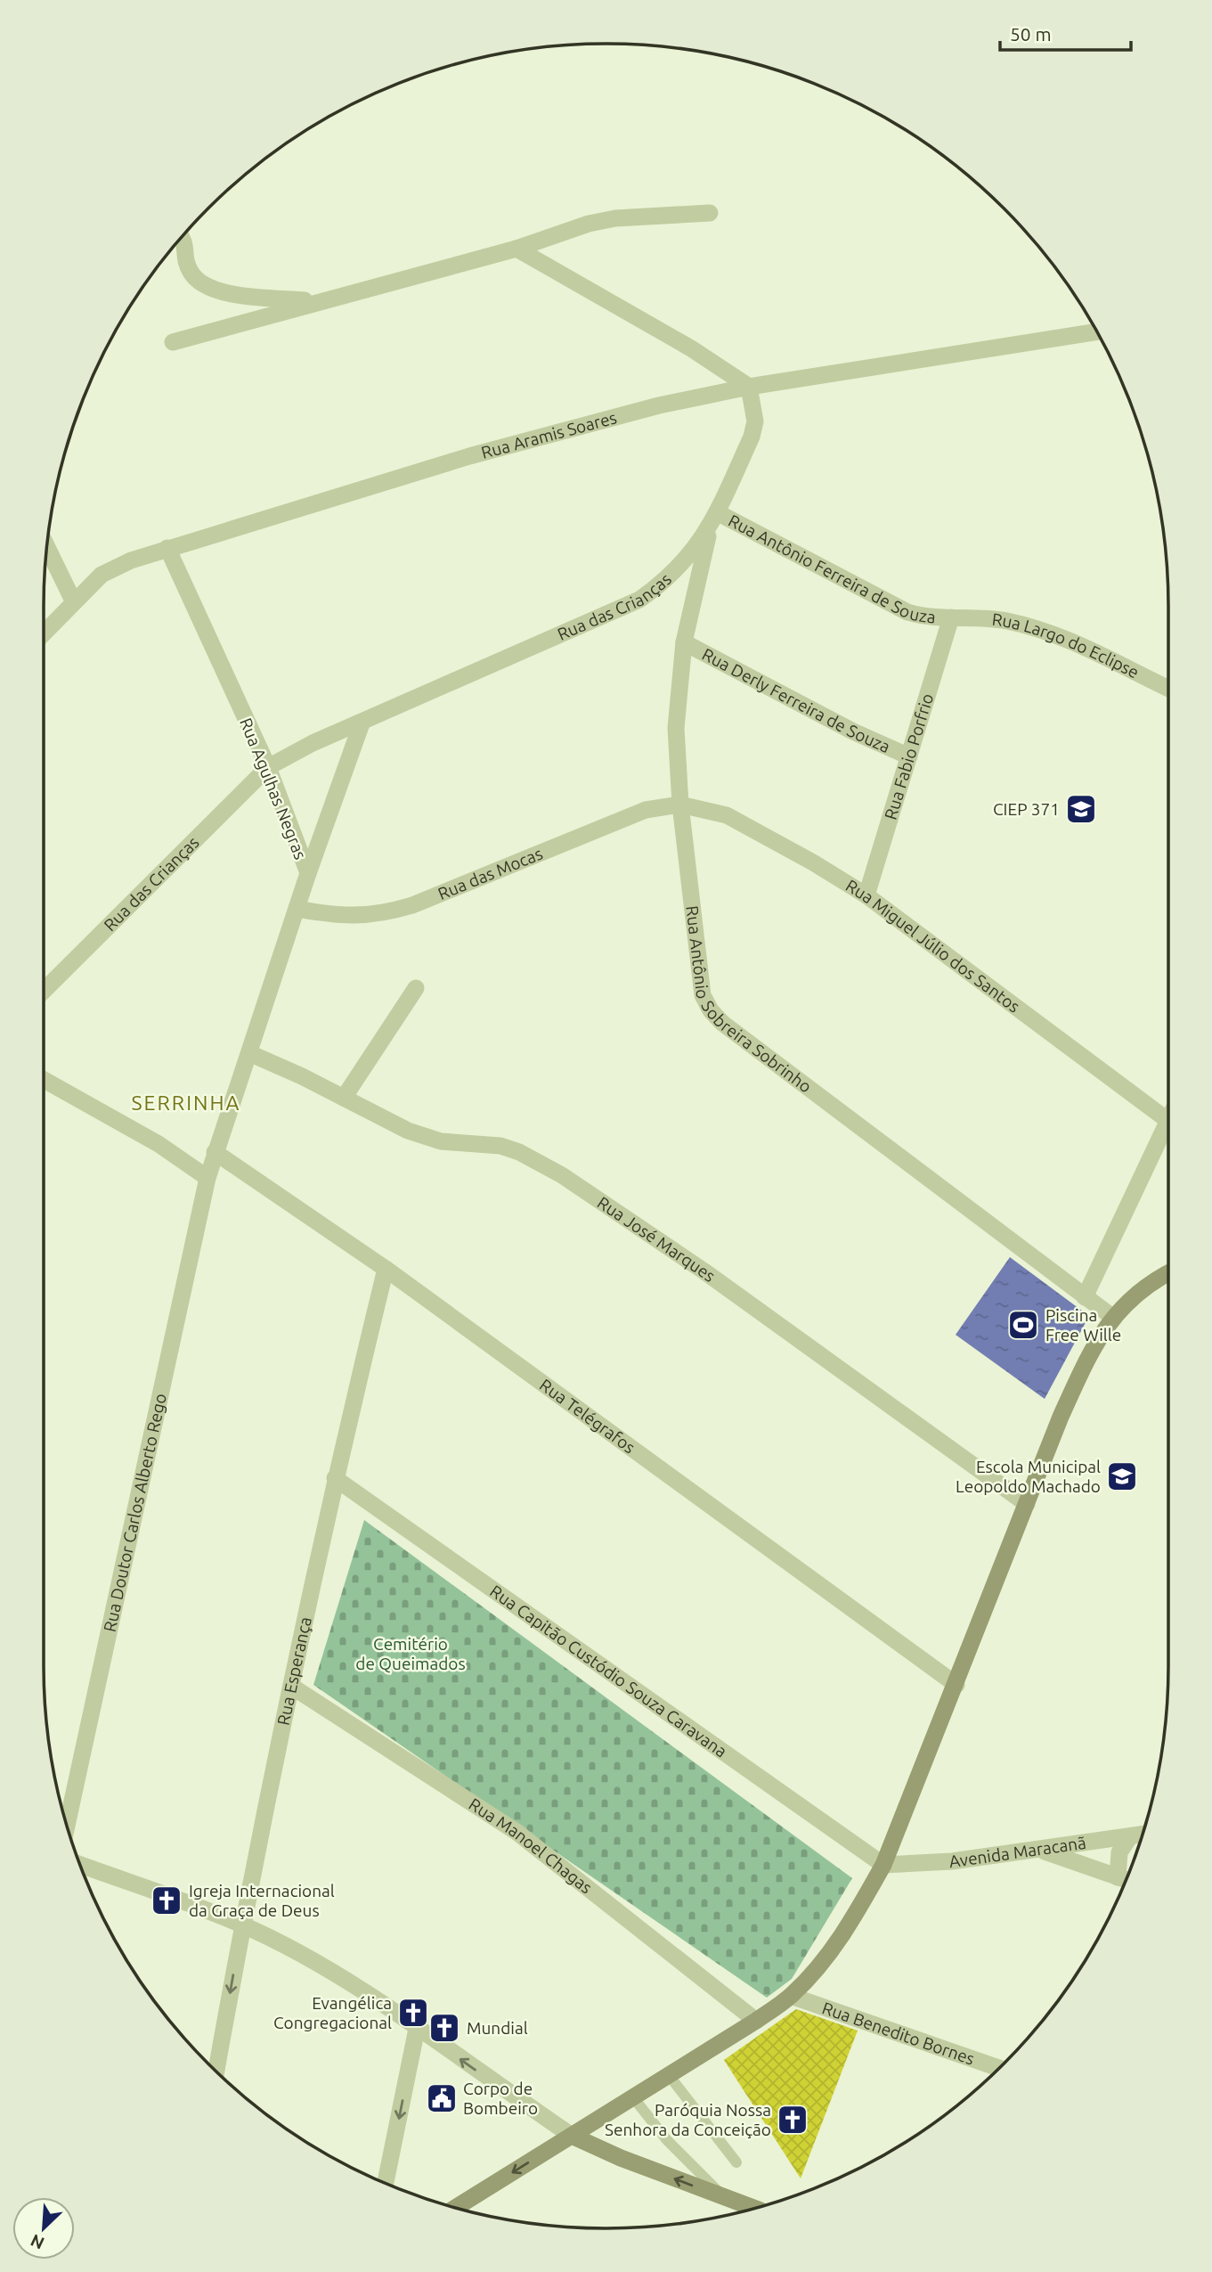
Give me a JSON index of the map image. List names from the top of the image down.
{
  "streets": {
    "street": [
      "Rua Aramis Soares",
      "Rua Antônio Ferreira de Souza",
      "Rua das Crianças",
      "Rua Largo do Eclipse",
      "Rua Derly Ferreira de Souza",
      "Rua Fabio Porfrio",
      "Rua Agulhas Negras",
      "Rua das Mocas",
      "Rua Miguel Júlio dos Santos",
      "Rua Antônio Sobreira Sobrinho",
      "Rua José Marques",
      "Rua Telégrafos",
      "Rua Doutor Carlos Alberto Rego",
      "Rua Esperança",
      "Rua Capitão Custódio Souza Caravana",
      "Rua Manoel Chagas",
      "Avenida Maracanã",
      "Rua Benedito Bornes"
    ]
  },
  "crossings": [
    ["Rua Aramis Soares", "Rua das Crianças"],
    ["Rua Aramis Soares", "Rua Agulhas Negras"],
    ["Rua Antônio Ferreira de Souza", "Rua das Crianças"],
    ["Rua Antônio Ferreira de Souza", "Rua Largo do Eclipse"],
    ["Rua Antônio Ferreira de Souza", "Rua Fabio Porfrio"],
    ["Rua das Crianças", "Rua Agulhas Negras"],
    ["Rua das Crianças", "Rua Antônio Sobreira Sobrinho"],
    ["Rua Largo do Eclipse", "Rua Fabio Porfrio"],
    ["Rua Derly Ferreira de Souza", "Rua Fabio Porfrio"],
    ["Rua Derly Ferreira de Souza", "Rua Antônio Sobreira Sobrinho"],
    ["Rua Fabio Porfrio", "Rua Miguel Júlio dos Santos"],
    ["Rua Agulhas Negras", "Rua das Mocas"],
    ["Rua Agulhas Negras", "Rua José Marques"],
    ["Rua Agulhas Negras", "Rua Telégrafos"],
    ["Rua Agulhas Negras", "Rua Doutor Carlos Alberto Rego"],
    ["Rua das Mocas", "Rua Miguel Júlio dos Santos"],
    ["Rua das Mocas", "Rua Antônio Sobreira Sobrinho"],
    ["Rua Miguel Júlio dos Santos", "Rua Antônio Sobreira Sobrinho"],
    ["Rua Telégrafos", "Rua Esperança"],
    ["Rua Esperança", "Rua Capitão Custódio Souza Caravana"],
    ["Rua Esperança", "Rua Manoel Chagas"],
    ["Rua Capitão Custódio Souza Caravana", "Avenida Maracanã"]
  ],
  "districts": ["SERRINHA"],
  "parks": ["Cemitério de Queimados"],
  "places": {
    "school or university": ["CIEP 371", "Escola Municipal Leopoldo Machado"],
    "sports": ["Piscina Free Wille"],
    "church": [
      "Igreja Internacional da Graça de Deus",
      "Evangélica Congregacional",
      "Mundial",
      "Paróquia Nossa Senhora da Conceição"
    ],
    "public building": ["Corpo de Bombeiro"]
  },
  "scale_bar": "50 m",
  "north": "bottom left"
}
